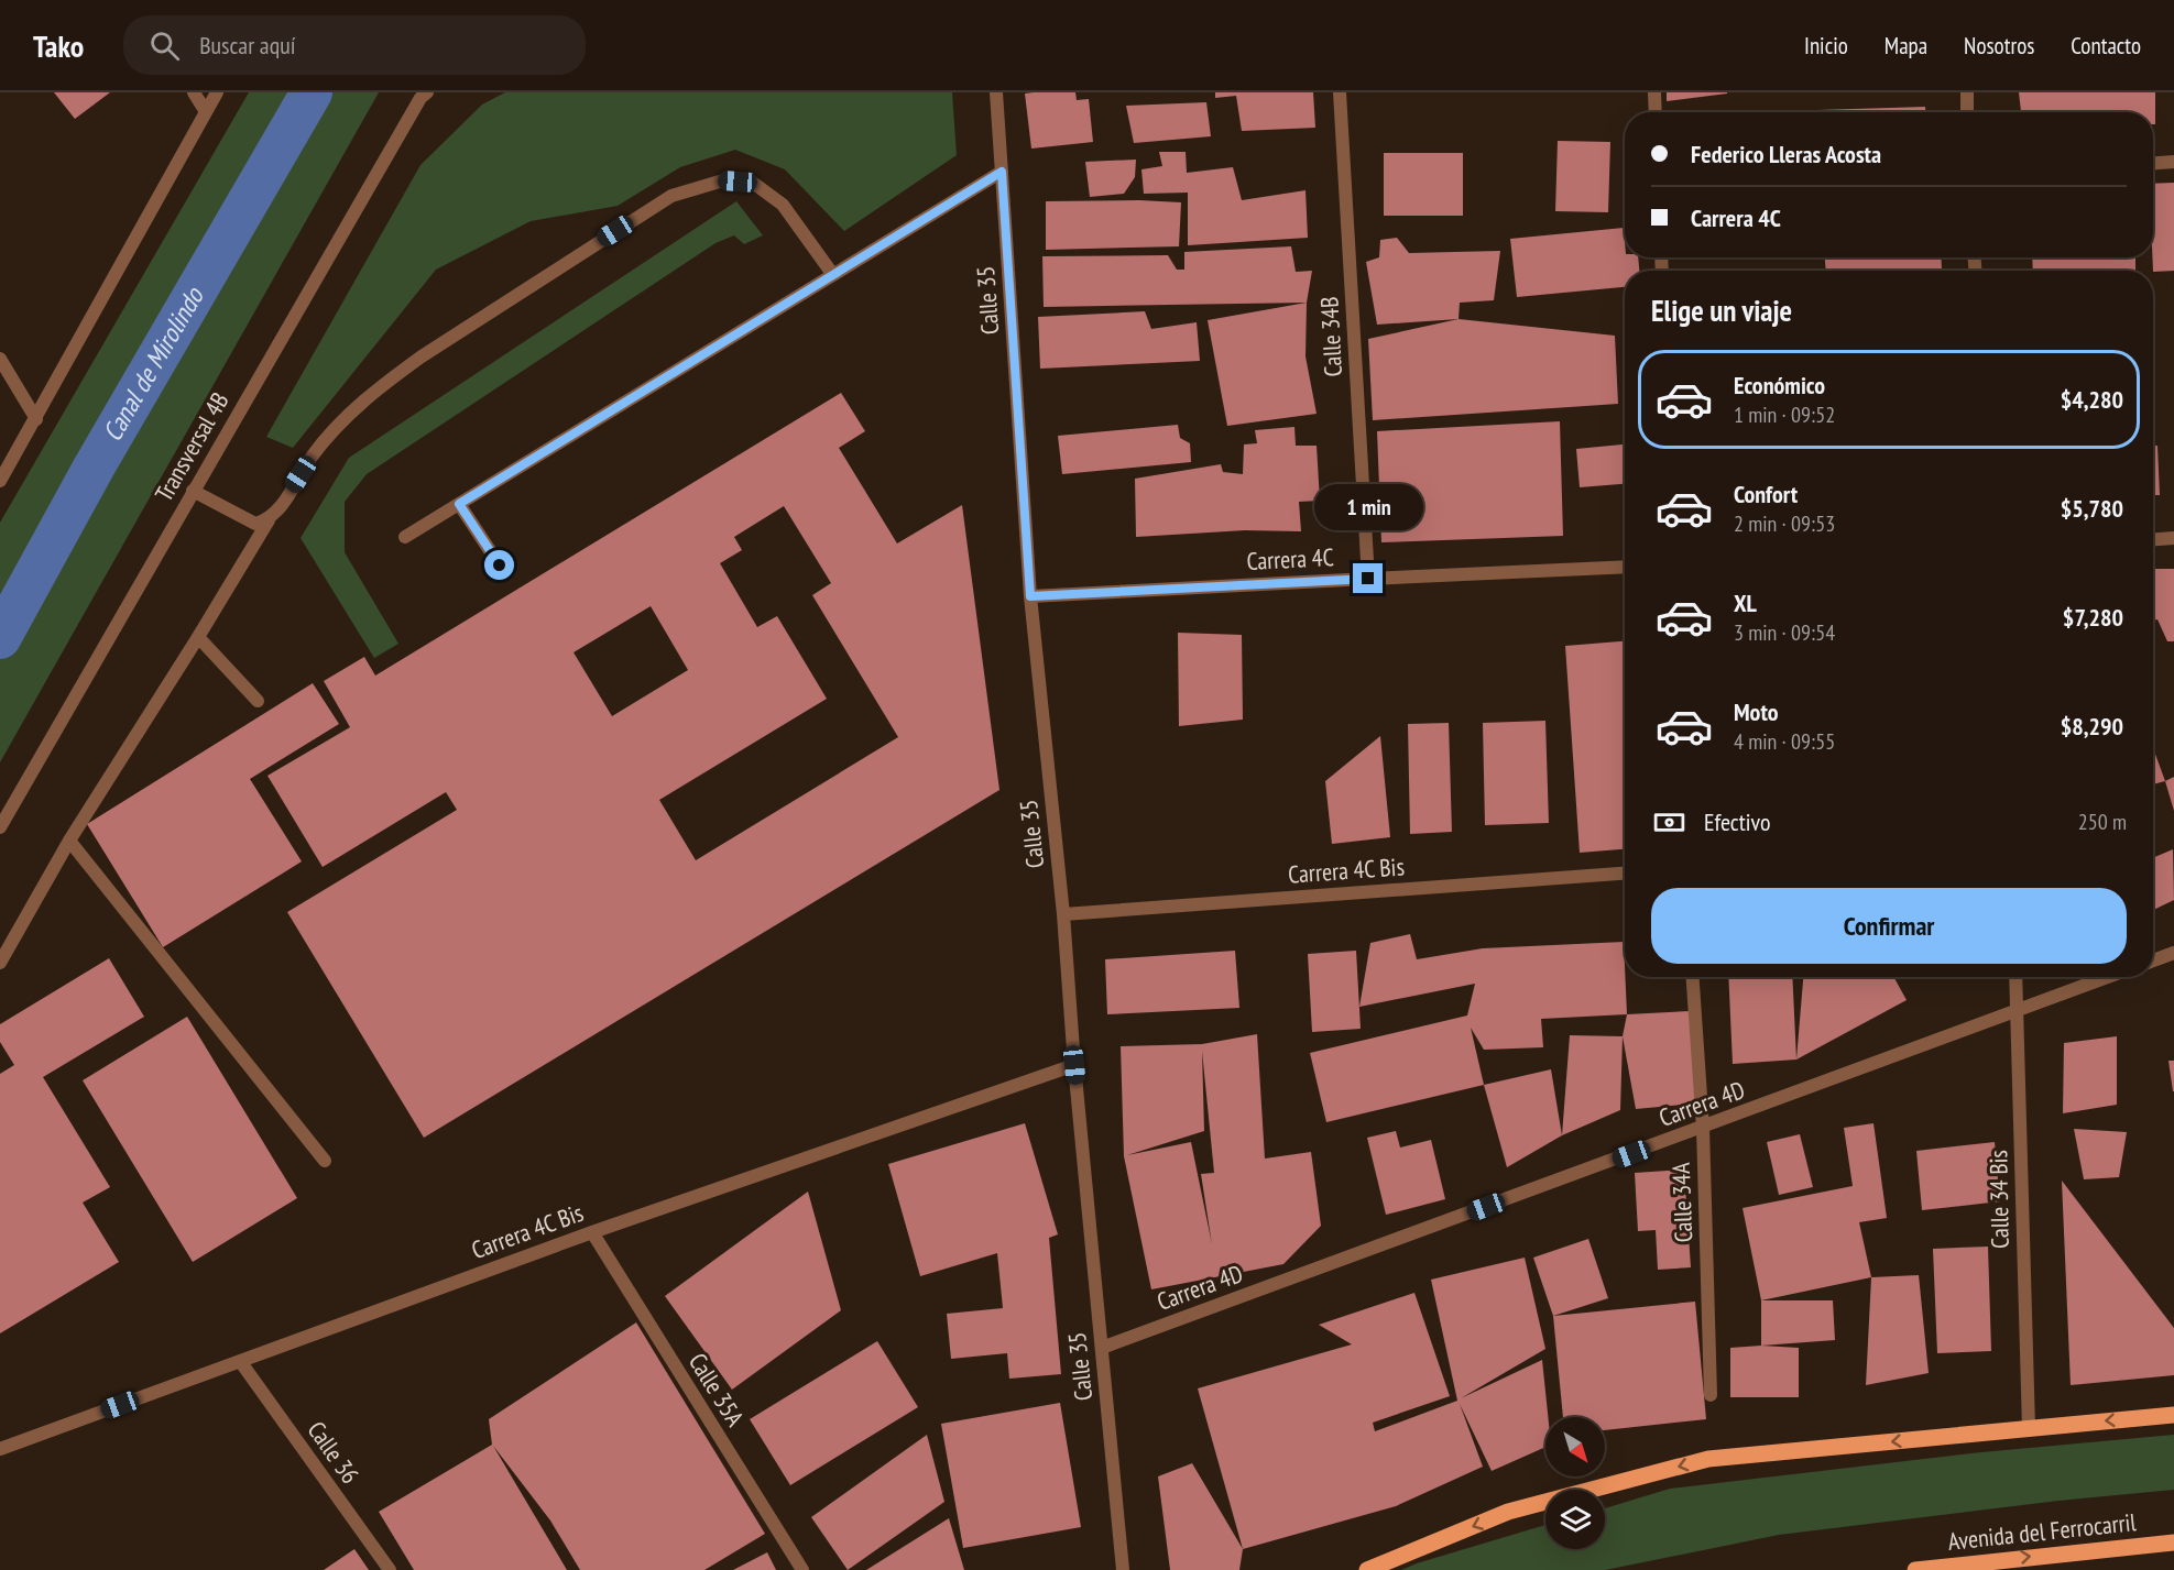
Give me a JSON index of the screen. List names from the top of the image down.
{
  "streets": {
    "main road": ["Avenida del Ferrocarril"],
    "street": [
      "Calle 35",
      "Calle 34B",
      "Transversal 4B",
      "Carrera 4C",
      "Carrera 4C Bis",
      "Carrera 4D",
      "Calle 34 Bis",
      "Calle 34A",
      "Calle 35A",
      "Calle 36"
    ]
  },
  "crossings": [
    ["Calle 35", "Carrera 4C"],
    ["Calle 35", "Carrera 4C Bis"],
    ["Calle 35", "Carrera 4D"],
    ["Calle 34B", "Carrera 4C"],
    ["Carrera 4C Bis", "Calle 35A"],
    ["Carrera 4C Bis", "Calle 36"],
    ["Carrera 4D", "Calle 34 Bis"],
    ["Carrera 4D", "Calle 34A"]
  ],
  "water": ["Canal de Mirolindo"],
  "north": "bottom right",
  "page": {
    "header": "Tako",
    "search": "Buscar aquí",
    "nav": [
      "Inicio",
      "Mapa",
      "Nosotros",
      "Contacto"
    ],
    "banner": ["Federico Lleras Acosta", "Carrera 4C"],
    "heading": "Elige un viaje",
    "list": [
      {
        "name": "Económico",
        "note": "1 min · 09:52",
        "value": "$4,280"
      },
      {
        "name": "Confort",
        "note": "2 min · 09:53",
        "value": "$5,780"
      },
      {
        "name": "XL",
        "note": "3 min · 09:54",
        "value": "$7,280"
      },
      {
        "name": "Moto",
        "note": "4 min · 09:55",
        "value": "$8,290"
      }
    ],
    "bubble": "1 min",
    "pay": ["Efectivo", "250 m"],
    "buttons": "Confirmar"
  }
}
